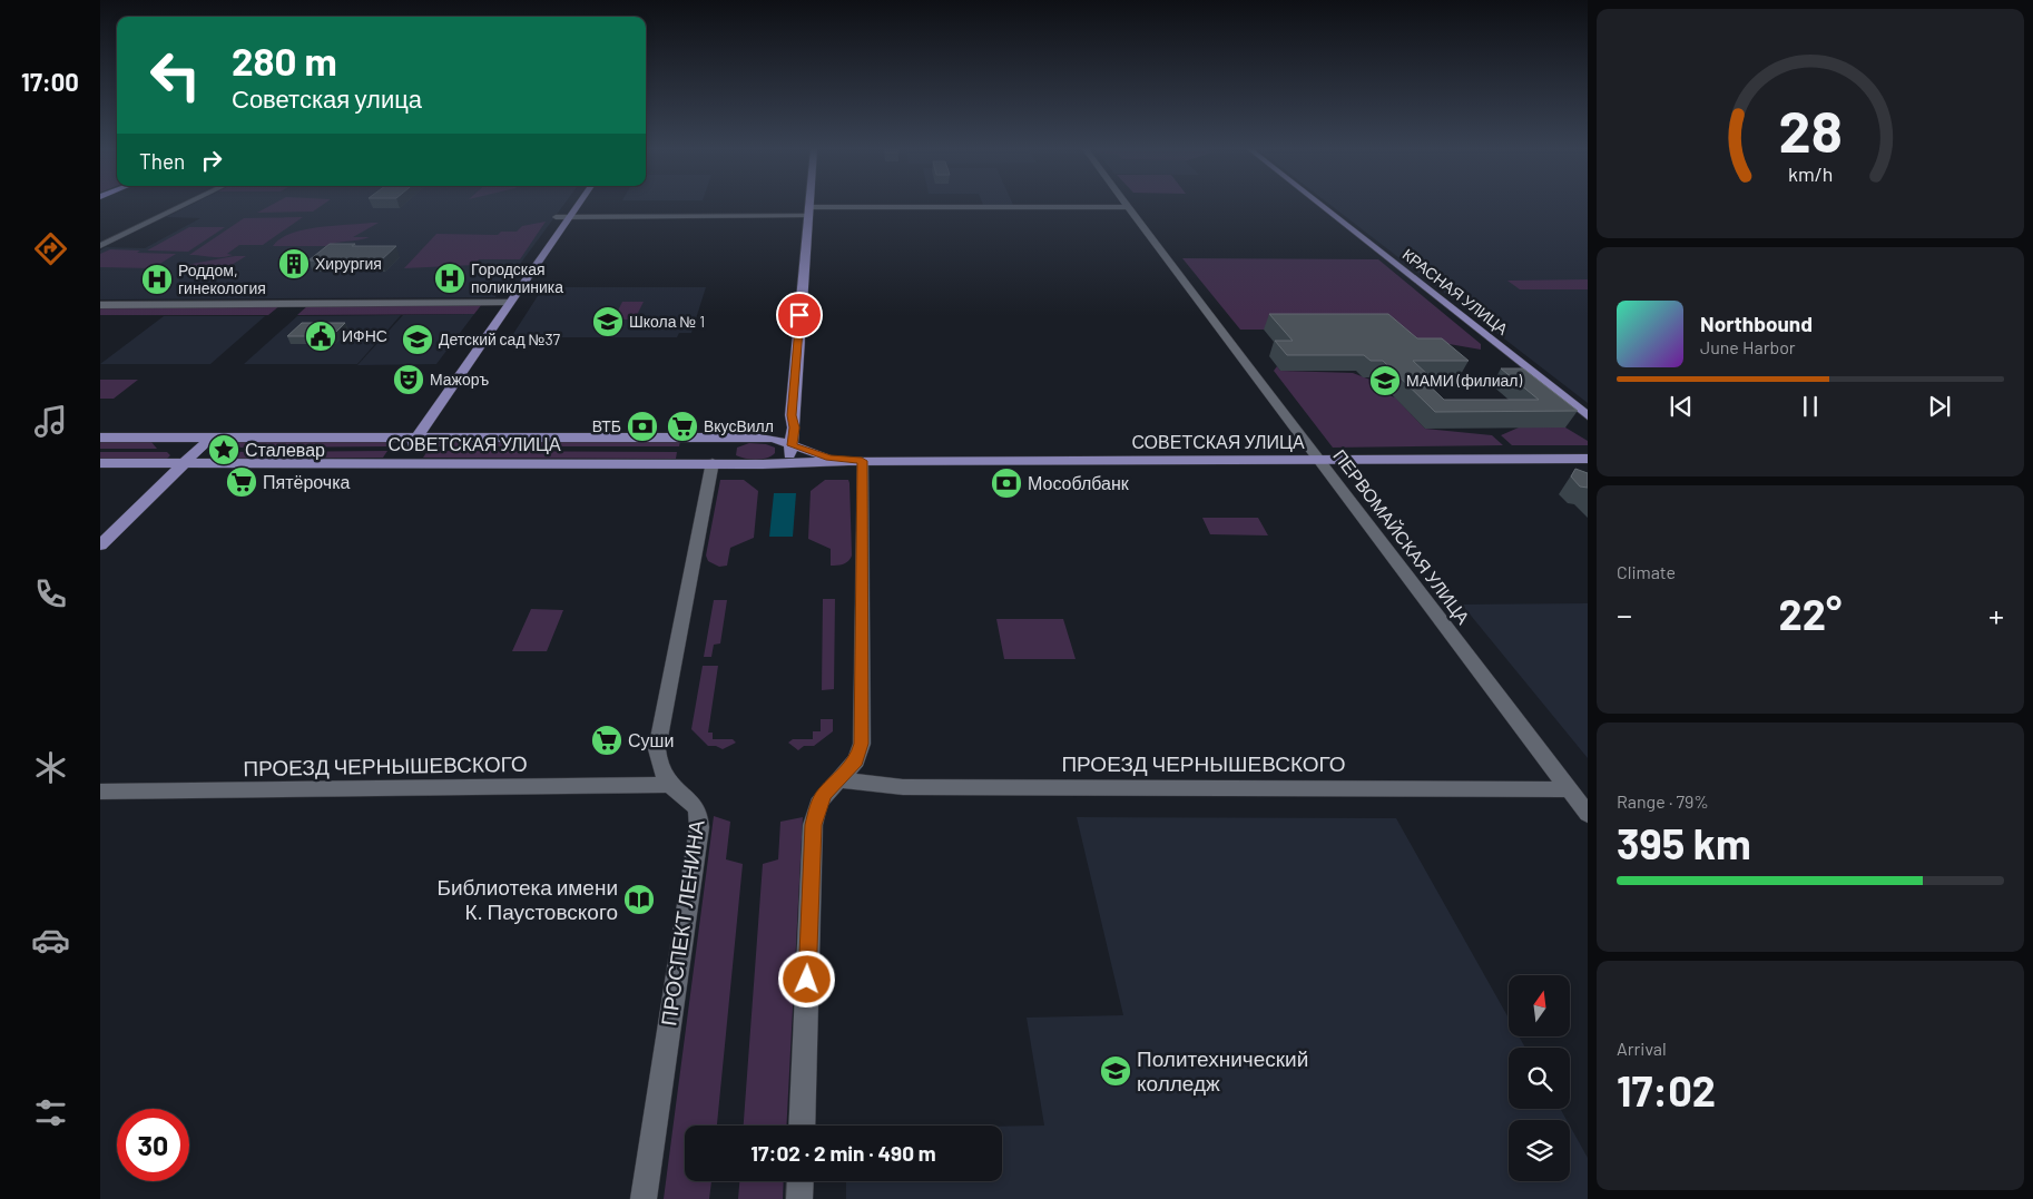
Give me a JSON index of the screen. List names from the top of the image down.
{
  "streets": {
    "main road": ["КРАСНАЯ УЛИЦА", "СОВЕТСКАЯ УЛИЦА"],
    "street": ["ПЕРВОМАЙСКАЯ УЛИЦА", "ПРОЕЗД ЧЕРНЫШЕВСКОГО", "ПРОСПЕКТ ЛЕНИНА"]
  },
  "crossings": [
    ["СОВЕТСКАЯ УЛИЦА", "ПЕРВОМАЙСКАЯ УЛИЦА"],
    ["СОВЕТСКАЯ УЛИЦА", "ПРОСПЕКТ ЛЕНИНА"],
    ["ПЕРВОМАЙСКАЯ УЛИЦА", "ПРОЕЗД ЧЕРНЫШЕВСКОГО"],
    ["ПРОЕЗД ЧЕРНЫШЕВСКОГО", "ПРОСПЕКТ ЛЕНИНА"]
  ],
  "places": {
    "building": ["Хирургия"],
    "hospital": ["Городская поликлиника", "Роддом, гинекология"],
    "school or university": [
      "Школа № 1",
      "Детский сад №37",
      "МАМИ (филиал)",
      "Политехнический колледж"
    ],
    "public building": ["ИФНС"],
    "theatre": ["Мажоръ"],
    "bank": ["ВТБ", "Мособлбанк"],
    "supermarket": ["ВкусВилл", "Пятёрочка", "Суши"],
    "place": ["Сталевар"],
    "library": ["Библиотека имени К. Паустовского"]
  },
  "north": "top",
  "page": {
    "tabs": "17:00",
    "turn": ["280 m", "Советская улица"],
    "then": "Then",
    "song": ["Northbound", "June Harbor"],
    "tile": [
      "Climate",
      ["Range · 79%", "395 km"],
      ["Arrival", "17:02"]
    ],
    "heat": ["−", "22°", "+"],
    "limit": "30",
    "trip": "17:02 · 2 min · 490 m",
    "gauge": ["28", "km/h"]
  }
}
